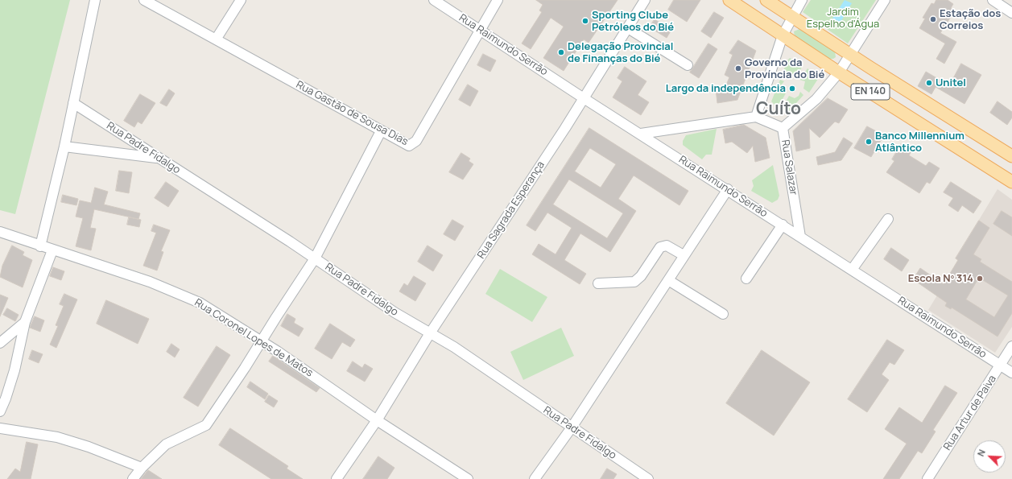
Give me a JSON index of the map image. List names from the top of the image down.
{
  "streets": {
    "main road": ["EN 140"],
    "street": [
      "Rua Raimundo Serrão",
      "Rua Gastão de Sousa Dias",
      "Rua Padre Fidalgo",
      "Rua Salazar",
      "Rua Sagrada Esperança",
      "Rua Coronel Lopes de Matos",
      "Rua Artur de Paiva"
    ]
  },
  "crossings": [
    ["Rua Raimundo Serrão", "Rua Gastão de Sousa Dias"],
    ["Rua Raimundo Serrão", "Rua Salazar"],
    ["Rua Raimundo Serrão", "Rua Sagrada Esperança"],
    ["Rua Raimundo Serrão", "Rua Artur de Paiva"],
    ["EN 140", "Rua Salazar"],
    ["Rua Padre Fidalgo", "Rua Sagrada Esperança"],
    ["Rua Sagrada Esperança", "Rua Coronel Lopes de Matos"]
  ],
  "districts": ["Cuíto"],
  "parks": ["Jardim Espelho d'Água"],
  "places": [
    "Estação dos Correios",
    "Sporting Clube Petróleos do Bié",
    "Delegação Provincial de Finanças do Bié",
    "Governo da Província do Bié",
    "Unitel",
    "Largo da independência",
    "Banco Millennium Atlântico",
    "Escola Nº 314"
  ],
  "north": "top left"
}
